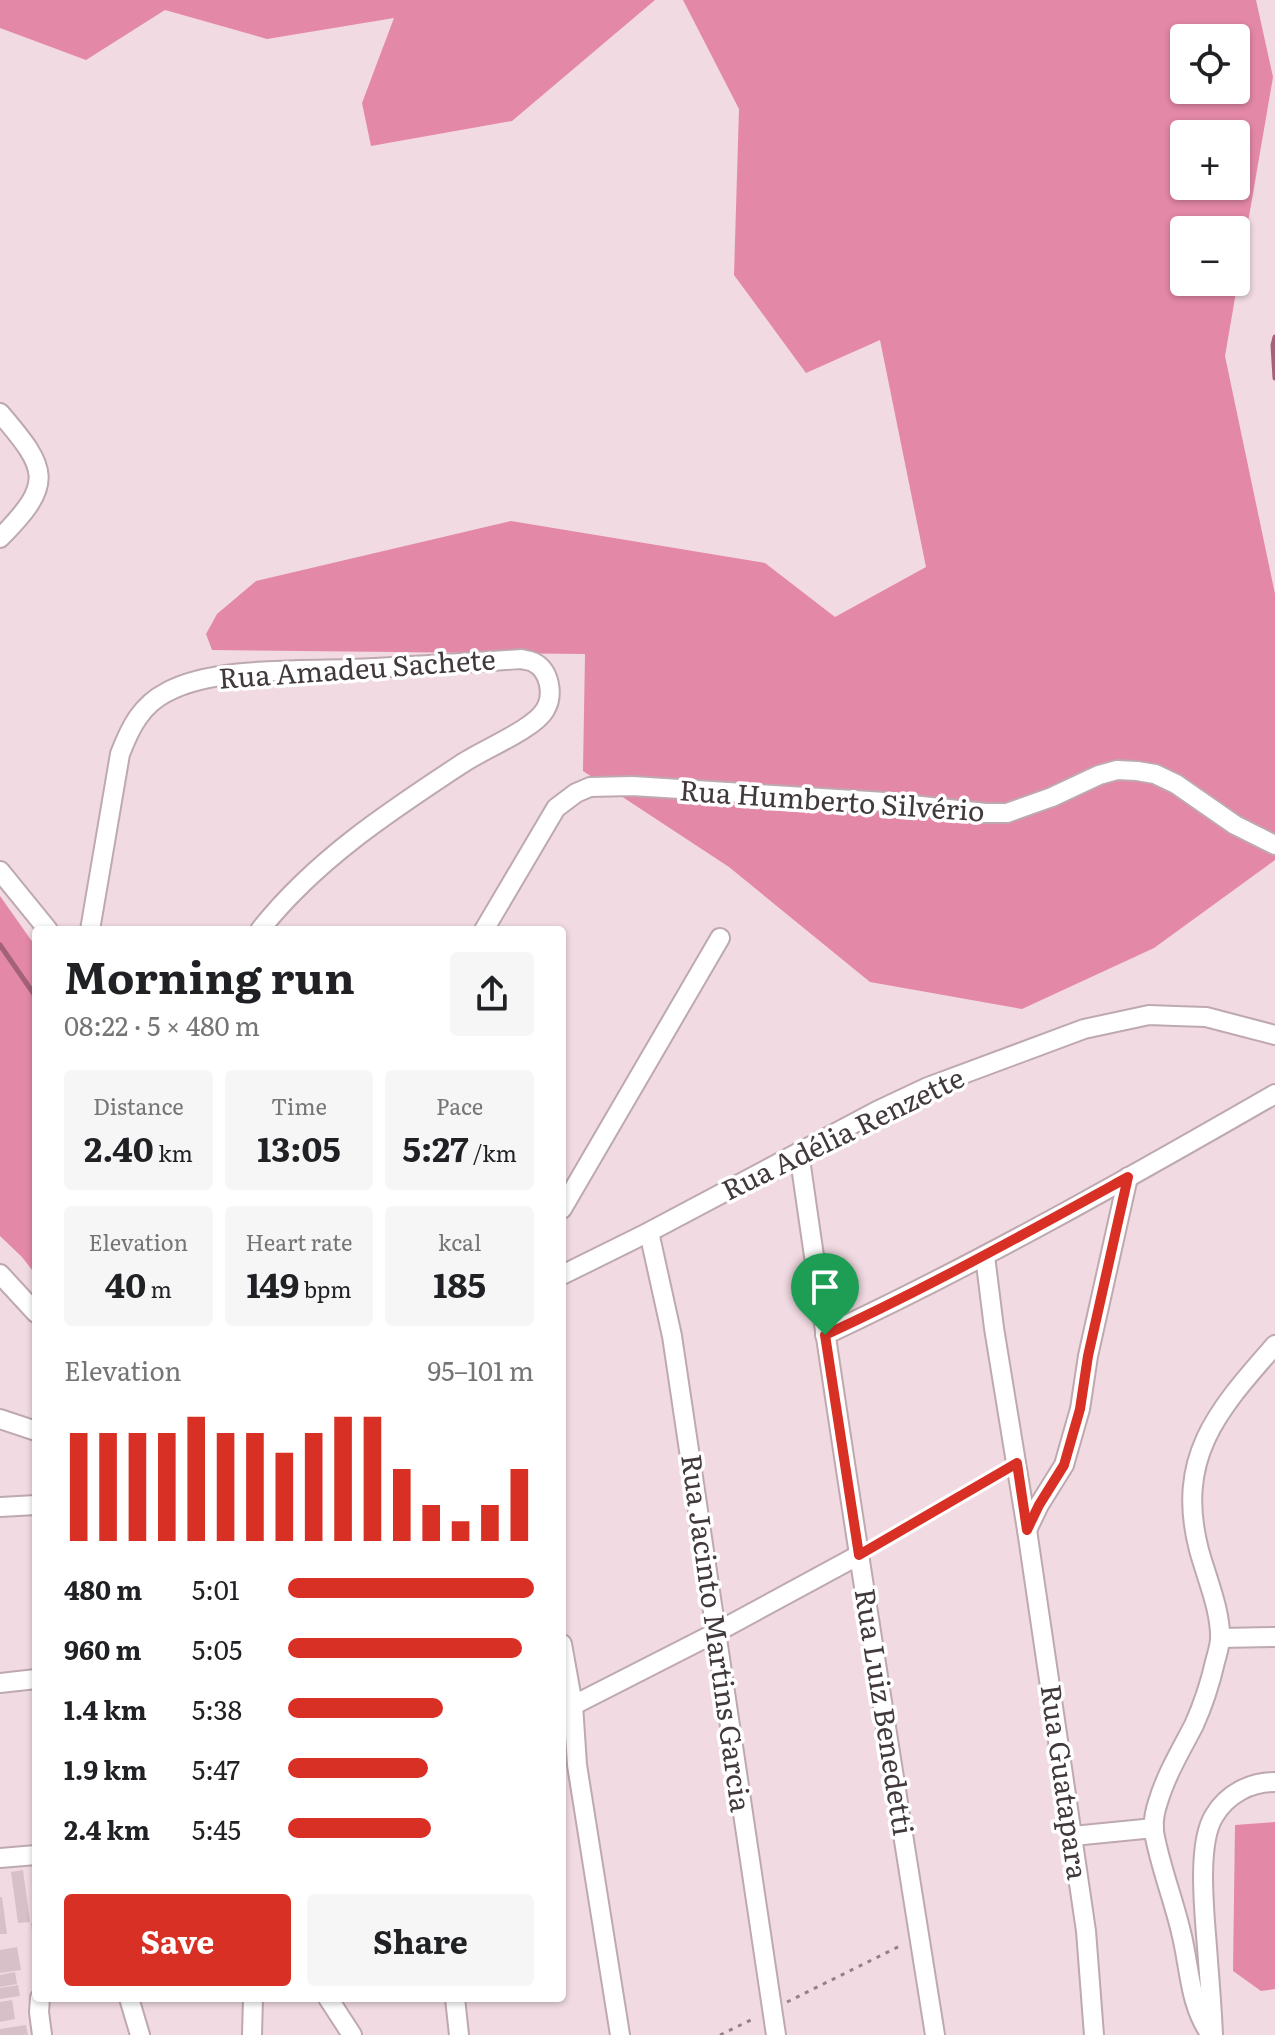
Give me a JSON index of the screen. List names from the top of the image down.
{
  "streets": {
    "street": [
      "Rua Amadeu Sachete",
      "Rua Humberto Silvério",
      "Rua Adélia Renzette",
      "Rua Jacinto Martins Garcia",
      "Rua Luiz Benedetti",
      "Rua Guatapara"
    ]
  },
  "crossings": [
    ["Rua Adélia Renzette", "Rua Jacinto Martins Garcia"],
    ["Rua Adélia Renzette", "Rua Luiz Benedetti"]
  ],
  "page": {
    "map_buttons": ["+", "−"],
    "heading": ["Morning run", "08:22 · 5 × 480 m"],
    "stats": [
      ["Distance", "2.40 km"],
      ["Time", "13:05"],
      ["Pace", "5:27 /km"],
      ["Elevation", "40 m"],
      ["Heart rate", "149 bpm"],
      ["kcal", "185"]
    ],
    "chart": ["Elevation", "95–101 m"],
    "list": [
      {
        "name": "480 m",
        "note": "5:01"
      },
      {
        "name": "960 m",
        "note": "5:05"
      },
      {
        "name": "1.4 km",
        "note": "5:38"
      },
      {
        "name": "1.9 km",
        "note": "5:47"
      },
      {
        "name": "2.4 km",
        "note": "5:45"
      }
    ],
    "buttons": ["Save", "Share"]
  }
}
